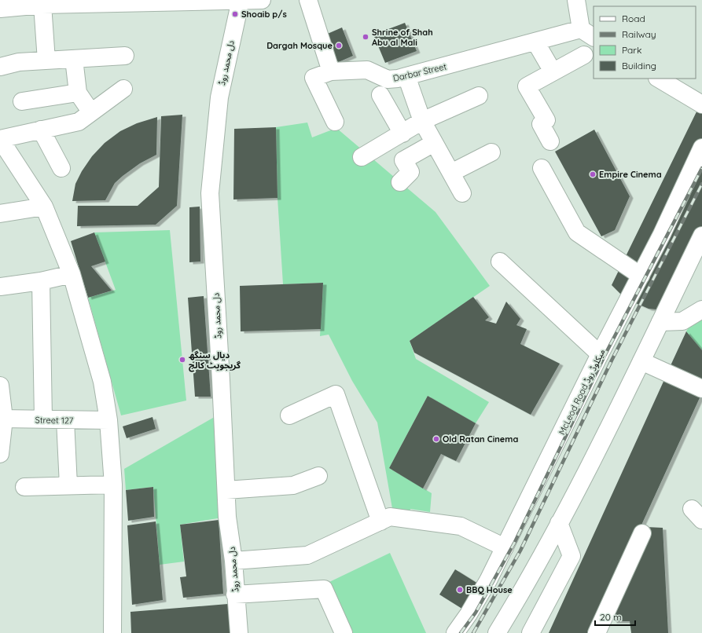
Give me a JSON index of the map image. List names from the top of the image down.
{
  "streets": {
    "street": [
      "دل محمد روڈ",
      "Darbar Street",
      "McLeod Road میکلوڈ روڈ",
      "Street 127"
    ]
  },
  "places": [
    "Shoaib p/s",
    "Shrine of Shah Abu al Mali",
    "Dargah Mosque",
    "Empire Cinema",
    "دیال سنگھ گریجویٹ کالج",
    "Old Ratan Cinema",
    "BBQ House"
  ],
  "legend": [
    "Road",
    "Railway",
    "Park",
    "Building"
  ],
  "scale_bar": "20 m"
}
